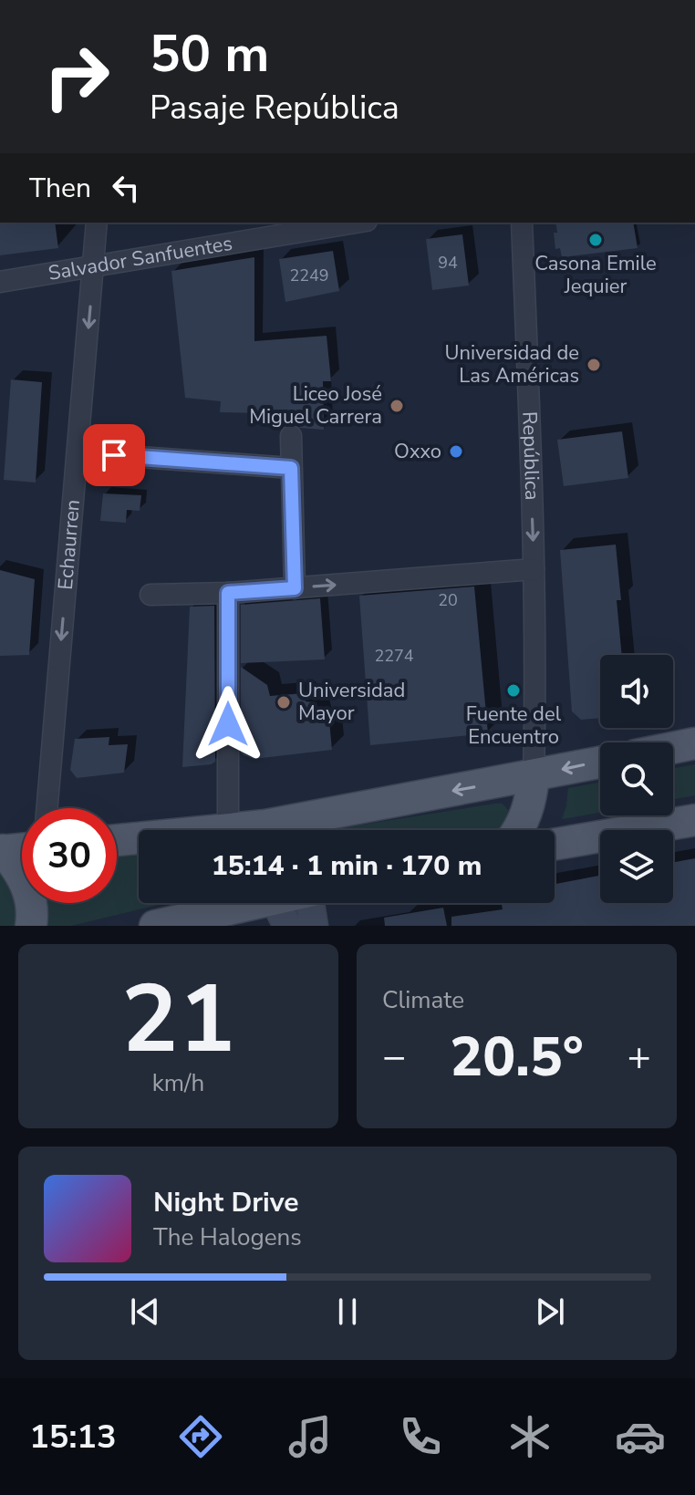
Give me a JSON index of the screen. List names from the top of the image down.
{
  "streets": {
    "street": ["Salvador Sanfuentes", "República", "Echaurren"]
  },
  "crossings": [
    ["Salvador Sanfuentes", "Echaurren"]
  ],
  "one_way": ["República", "Echaurren"],
  "places": [
    "Casona Emile Jequier",
    "Universidad de Las Américas",
    "Liceo José Miguel Carrera",
    "Oxxo",
    "Fuente del Encuentro",
    "Universidad Mayor"
  ],
  "house_numbers": [
    "94",
    "2249",
    "20",
    "2274"
  ],
  "page": {
    "turn": ["50 m", "Pasaje República"],
    "then": "Then",
    "limit": "30",
    "trip": "15:14 · 1 min · 170 m",
    "tile": [
      ["21", "km/h"],
      "Climate"
    ],
    "heat": ["−", "20.5°", "+"],
    "song": ["Night Drive", "The Halogens"],
    "tabs": "15:13"
  }
}
